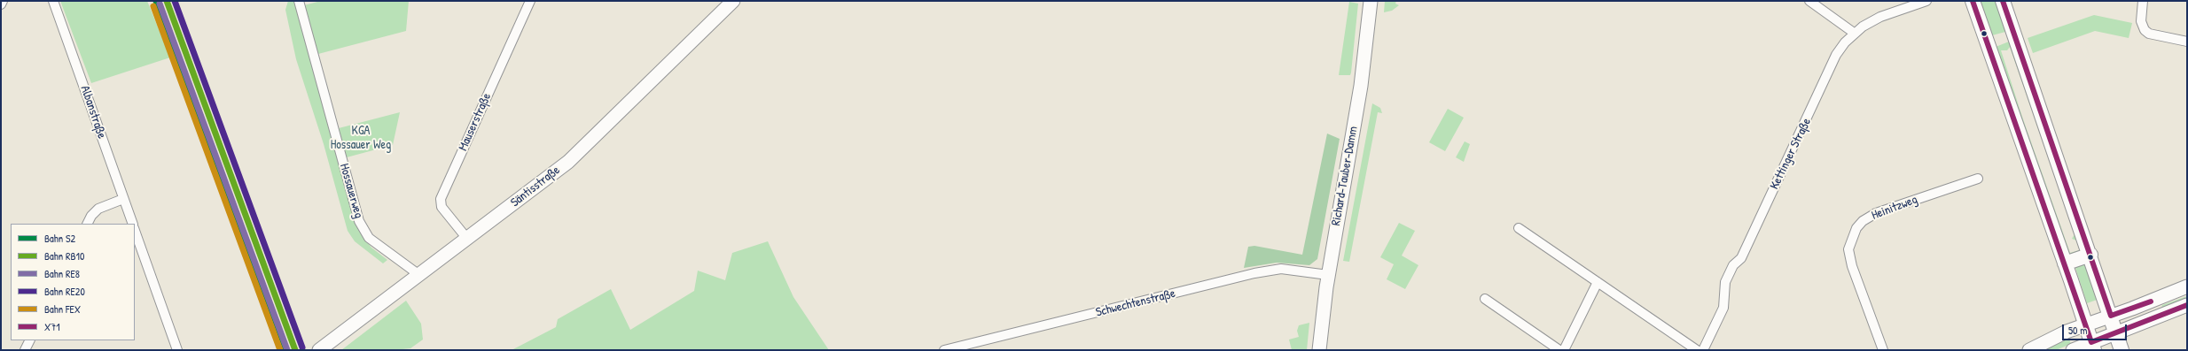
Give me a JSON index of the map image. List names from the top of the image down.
{
  "streets": {
    "street": [
      "Albanstraße",
      "Mauserstraße",
      "Kettinger Straße",
      "Richard-Tauber-Damm",
      "Säntisstraße",
      "Hossauerweg",
      "Heinitzweg",
      "Schwechtenstraße"
    ]
  },
  "crossings": [
    ["Mauserstraße", "Säntisstraße"],
    ["Richard-Tauber-Damm", "Schwechtenstraße"],
    ["Säntisstraße", "Hossauerweg"]
  ],
  "parks": ["KGA Hossauer Weg"],
  "lines": [
    "rail line S2",
    "rail line RB10",
    "rail line RE20",
    "transit line X71",
    "rail line RE8",
    "rail line FEX"
  ],
  "legend": [
    "Bahn S2",
    "Bahn RB10",
    "Bahn RE8",
    "Bahn RE20",
    "Bahn FEX",
    "X71"
  ],
  "scale_bar": "50 m"
}
